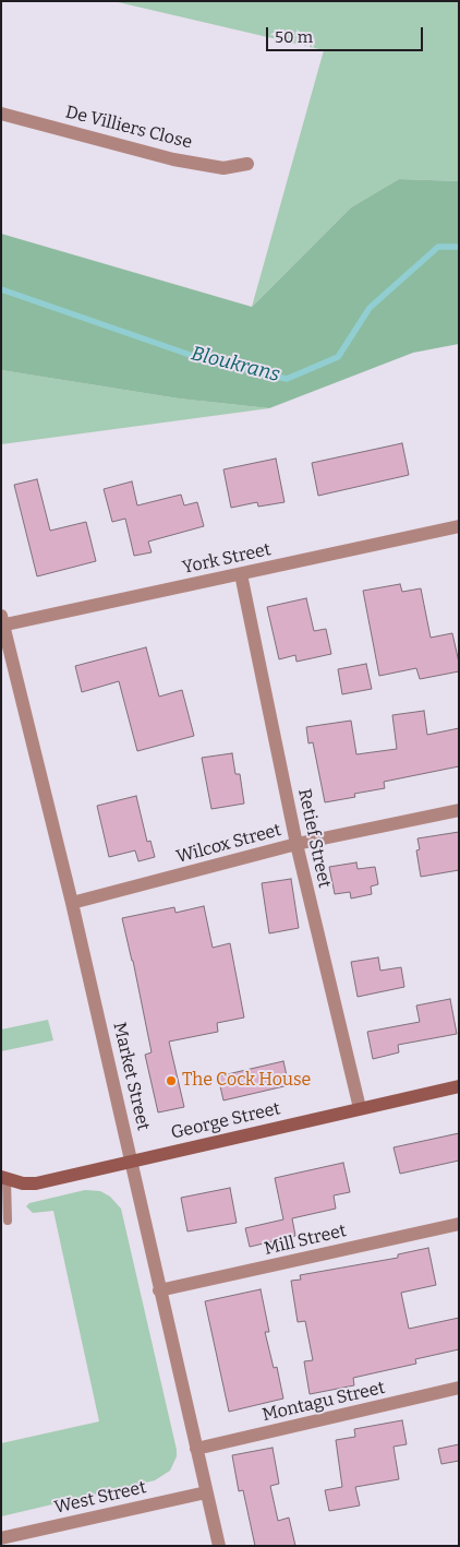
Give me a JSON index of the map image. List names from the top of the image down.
{
  "streets": {
    "main road": ["George Street"],
    "street": [
      "De Villiers Close",
      "York Street",
      "Retief Street",
      "Wilcox Street",
      "Market Street",
      "Mill Street",
      "Montagu Street",
      "West Street"
    ]
  },
  "crossings": [
    ["York Street", "Retief Street"],
    ["York Street", "Market Street"],
    ["Retief Street", "Wilcox Street"],
    ["Retief Street", "George Street"],
    ["Wilcox Street", "Market Street"],
    ["Market Street", "George Street"],
    ["Market Street", "Mill Street"],
    ["Market Street", "Montagu Street"],
    ["Market Street", "West Street"]
  ],
  "water": ["Bloukrans"],
  "places": ["The Cock House"],
  "scale_bar": "50 m"
}
